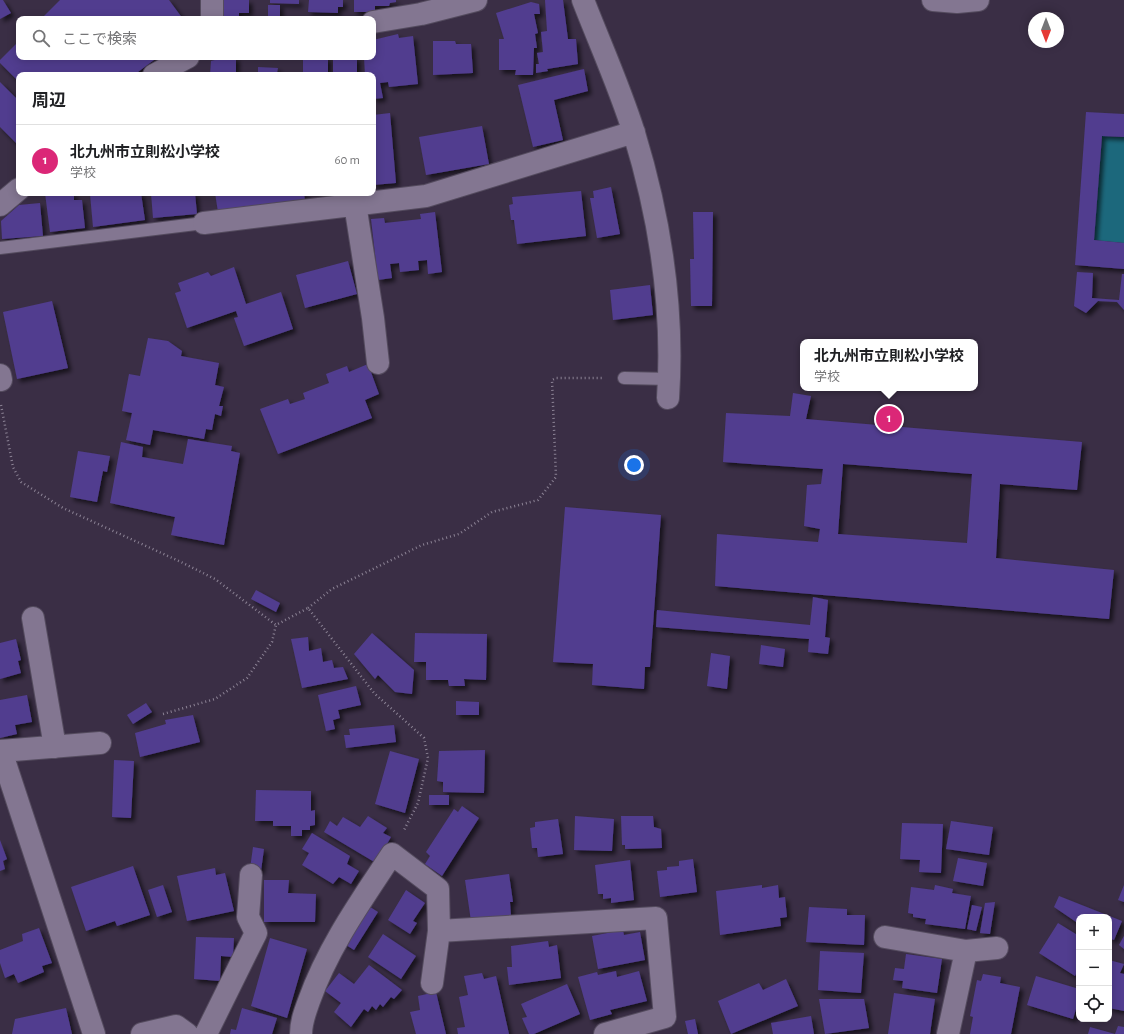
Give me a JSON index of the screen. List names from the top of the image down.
{
  "north": "bottom",
  "page": {
    "search": "ここで検索",
    "heading": "周辺",
    "list": [
      {
        "mark": "1",
        "name": "北九州市立則松小学校",
        "note": "学校",
        "value": "60 m"
      }
    ],
    "popup": ["北九州市立則松小学校", "学校"],
    "pins": "1",
    "map_buttons": ["+", "−"]
  }
}
